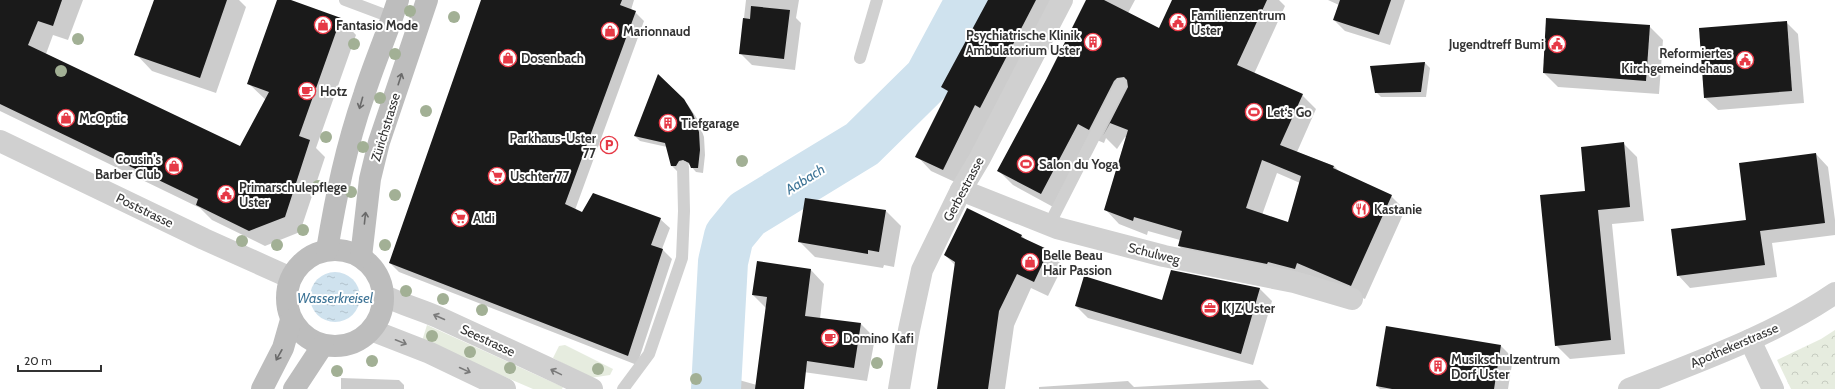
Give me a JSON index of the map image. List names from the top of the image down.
{
  "streets": {
    "main road": ["Zürichstrasse"],
    "street": [
      "Gerbestrasse",
      "Poststrasse",
      "Schulweg",
      "Seestrasse",
      "Apothekerstrasse"
    ]
  },
  "crossings": [
    ["Zürichstrasse", "Poststrasse"],
    ["Zürichstrasse", "Seestrasse"],
    ["Gerbestrasse", "Schulweg"],
    ["Poststrasse", "Seestrasse"]
  ],
  "water": ["Aabach", "Wasserkreisel"],
  "places": {
    "public building": [
      "Familienzentrum Uster",
      "Jugendtreff Bumi",
      "Reformiertes Kirchgemeindehaus",
      "Primarschulepflege Uster"
    ],
    "shop": [
      "Fantasio Mode",
      "Marionnaud",
      "Dosenbach",
      "McOptic",
      "Cousin's Barber Club",
      "Belle Beau Hair Passion"
    ],
    "building": ["Psychiatrische Klinik Ambulatorium Uster", "Tiefgarage", "Musikschulzentrum Dorf Uster"],
    "cafe": ["Hotz", "Domino Kafi"],
    "sports": ["Let‘s Go", "Salon du Yoga"],
    "parking": ["Parkhaus-Uster 77"],
    "supermarket": ["Uschter 77", "Aldi"],
    "restaurant": ["Kastanie"],
    "office": ["KJZ Uster"]
  },
  "scale_bar": "20 m"
}
